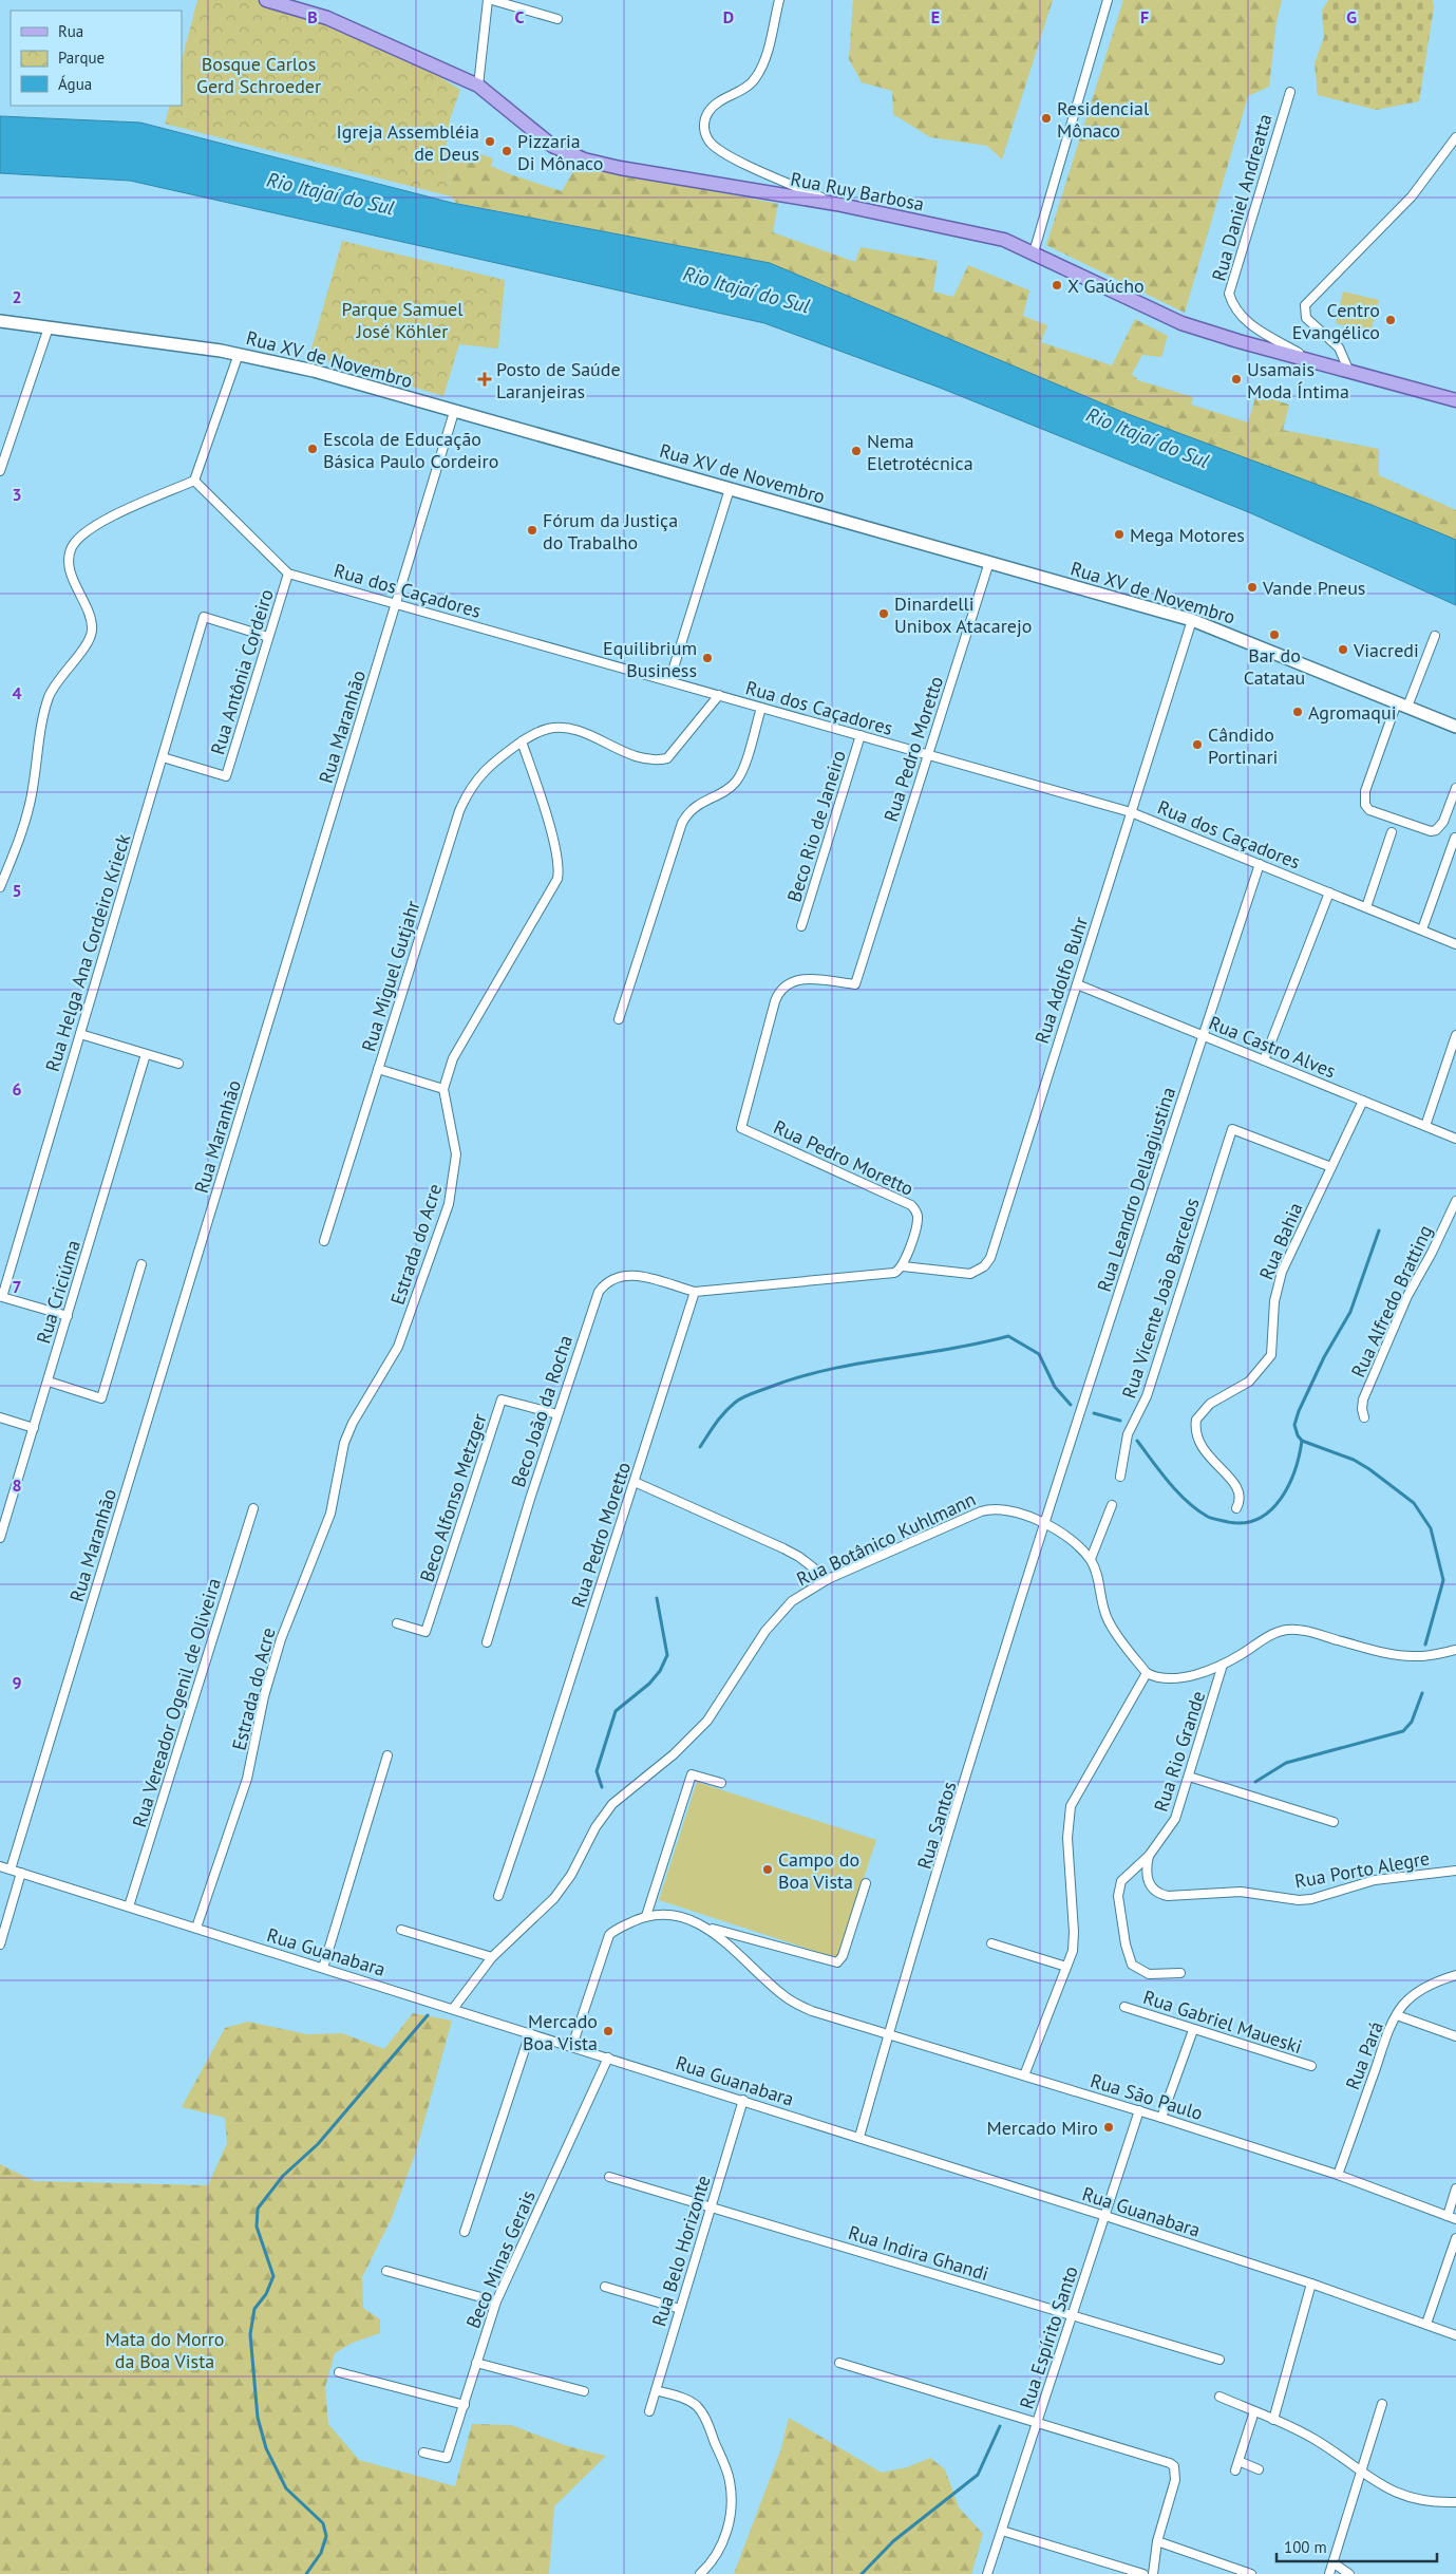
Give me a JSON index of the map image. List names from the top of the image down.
{
  "streets": {
    "main road": ["Rua Ruy Barbosa", "Rua XV de Novembro"],
    "street": [
      "Rua Daniel Andreatta",
      "Rua dos Caçadores",
      "Rua Antônia Cordeiro",
      "Rua Maranhão",
      "Rua Pedro Moretto",
      "Beco Rio de Janeiro",
      "Rua Helga Ana Cordeiro Krieck",
      "Rua Miguel Gutjahr",
      "Rua Adolfo Buhr",
      "Rua Castro Alves",
      "Rua Leandro Dellagiustina",
      "Rua Bahia",
      "Estrada do Acre",
      "Rua Criciúma",
      "Rua Vicente João Barcelos",
      "Rua Alfredo Bratting",
      "Beco João da Rocha",
      "Beco Alfonso Metzger",
      "Rua Botânico Kuhlmann",
      "Rua Vereador Ogenil de Oliveira",
      "Rua Rio Grande",
      "Rua Santos",
      "Rua Porto Alegre",
      "Rua Guanabara",
      "Rua Gabriel Maueski",
      "Rua Pará",
      "Rua São Paulo",
      "Rua Belo Horizonte",
      "Rua Indira Ghandi",
      "Beco Minas Gerais",
      "Rua Espírito Santo"
    ]
  },
  "crossings": [
    ["Rua Ruy Barbosa", "Rua Daniel Andreatta"],
    ["Rua XV de Novembro", "Rua Maranhão"],
    ["Rua XV de Novembro", "Rua Pedro Moretto"],
    ["Rua XV de Novembro", "Rua Adolfo Buhr"],
    ["Rua dos Caçadores", "Rua Antônia Cordeiro"],
    ["Rua dos Caçadores", "Rua Maranhão"],
    ["Rua dos Caçadores", "Rua Pedro Moretto"],
    ["Rua dos Caçadores", "Beco Rio de Janeiro"],
    ["Rua dos Caçadores", "Rua Adolfo Buhr"],
    ["Rua dos Caçadores", "Rua Leandro Dellagiustina"],
    ["Rua Antônia Cordeiro", "Rua Helga Ana Cordeiro Krieck"],
    ["Rua Maranhão", "Rua Guanabara"],
    ["Rua Pedro Moretto", "Rua Adolfo Buhr"],
    ["Rua Pedro Moretto", "Beco João da Rocha"],
    ["Rua Helga Ana Cordeiro Krieck", "Rua Criciúma"],
    ["Rua Miguel Gutjahr", "Estrada do Acre"],
    ["Rua Adolfo Buhr", "Rua Castro Alves"],
    ["Rua Castro Alves", "Rua Leandro Dellagiustina"],
    ["Rua Castro Alves", "Rua Bahia"],
    ["Rua Leandro Dellagiustina", "Rua Botânico Kuhlmann"],
    ["Rua Leandro Dellagiustina", "Rua Santos"],
    ["Rua Bahia", "Rua Vicente João Barcelos"],
    ["Estrada do Acre", "Rua Guanabara"],
    ["Beco João da Rocha", "Beco Alfonso Metzger"],
    ["Rua Botânico Kuhlmann", "Rua Santos"],
    ["Rua Botânico Kuhlmann", "Rua Guanabara"],
    ["Rua Vereador Ogenil de Oliveira", "Rua Guanabara"],
    ["Rua Rio Grande", "Rua Porto Alegre"],
    ["Rua Santos", "Rua Guanabara"],
    ["Rua Santos", "Rua São Paulo"],
    ["Rua Guanabara", "Rua Belo Horizonte"],
    ["Rua Guanabara", "Beco Minas Gerais"],
    ["Rua Guanabara", "Rua Espírito Santo"],
    ["Rua Pará", "Rua São Paulo"],
    ["Rua São Paulo", "Rua Espírito Santo"],
    ["Rua Belo Horizonte", "Rua Indira Ghandi"],
    ["Rua Indira Ghandi", "Rua Espírito Santo"]
  ],
  "water": ["Rio Itajaí do Sul"],
  "parks": ["Bosque Carlos Gerd Schroeder", "Parque Samuel José Köhler", "Mata do Morro da Boa Vista"],
  "places": {
    "other": [
      "Residencial Mônaco",
      "Igreja Assembléia de Deus",
      "Pizzaria Di Mônaco",
      "X Gaúcho",
      "Centro Evangélico",
      "Usamais Moda Íntima",
      "Escola de Educação Básica Paulo Cordeiro",
      "Nema Eletrotécnica",
      "Fórum da Justiça do Trabalho",
      "Mega Motores",
      "Vande Pneus",
      "Dinardelli Unibox Atacarejo",
      "Bar do Catatau",
      "Viacredi",
      "Equilibrium Business",
      "Agromaqui",
      "Cândido Portinari",
      "Campo do Boa Vista",
      "Mercado Boa Vista",
      "Mercado Miro"
    ],
    "health": ["Posto de Saúde Laranjeiras"]
  },
  "legend": ["Rua", "Parque", "Água"],
  "scale_bar": "100 m",
  "grid": {
    "columns": [
      "B",
      "C",
      "D",
      "E",
      "F",
      "G"
    ],
    "rows": [
      "2",
      "3",
      "4",
      "5",
      "6",
      "7",
      "8",
      "9"
    ]
  }
}
